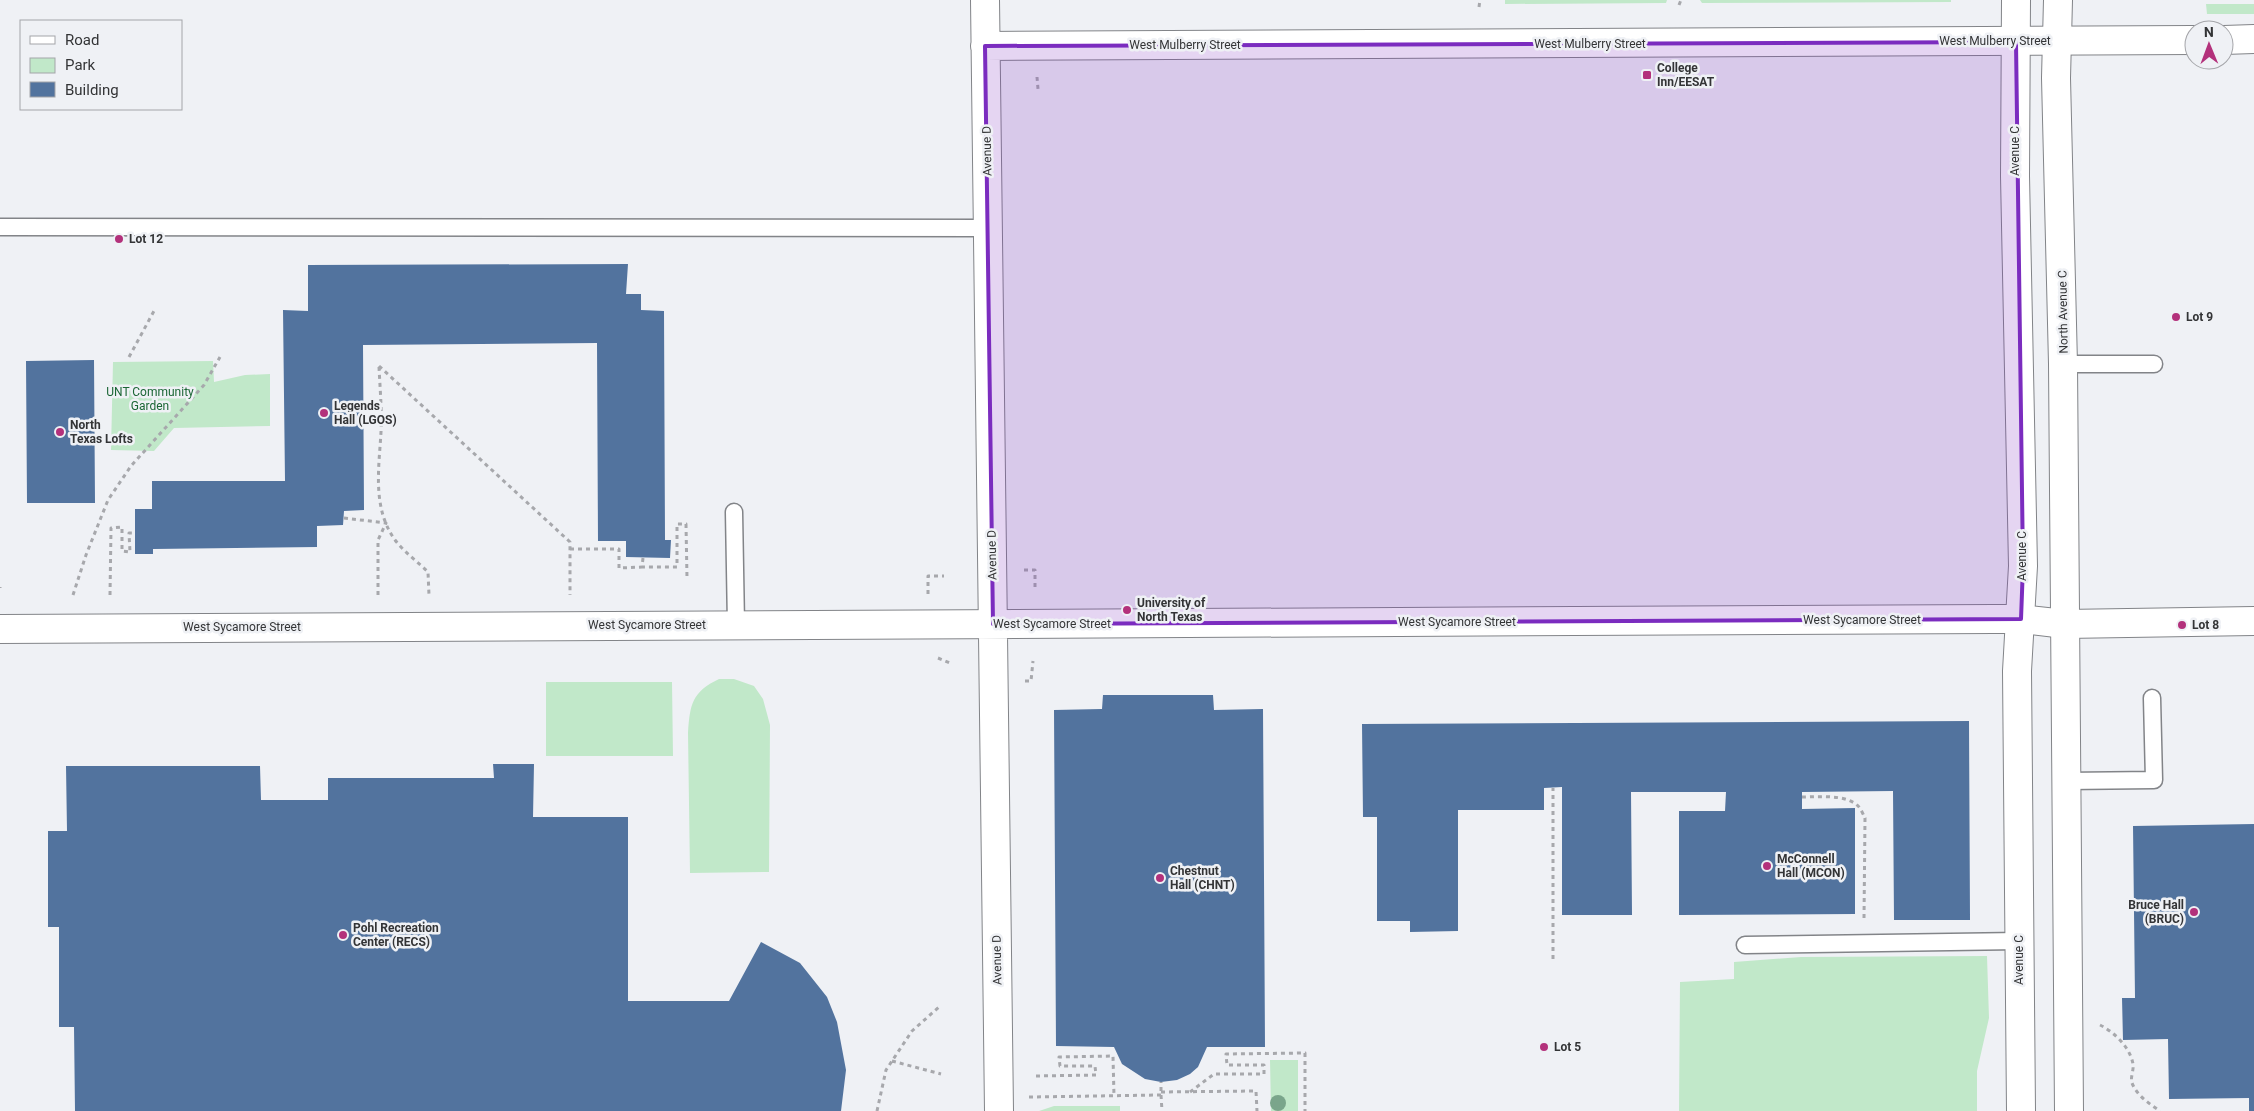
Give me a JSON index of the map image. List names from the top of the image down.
{
  "streets": {
    "street": [
      "West Mulberry Street",
      "Avenue D",
      "Avenue C",
      "North Avenue C",
      "West Sycamore Street"
    ]
  },
  "crossings": [
    ["West Mulberry Street", "Avenue D"],
    ["West Mulberry Street", "Avenue C"],
    ["West Mulberry Street", "North Avenue C"],
    ["Avenue D", "West Sycamore Street"],
    ["Avenue C", "West Sycamore Street"],
    ["North Avenue C", "West Sycamore Street"]
  ],
  "parks": ["UNT Community Garden"],
  "places": {
    "transit": ["College Inn/EESAT"],
    "other": [
      "Lot 12",
      "Lot 9",
      "Legends Hall (LGOS)",
      "North Texas Lofts",
      "University of North Texas",
      "Lot 8",
      "McConnell Hall (MCON)",
      "Chestnut Hall (CHNT)",
      "Bruce Hall (BRUC)",
      "Pohl Recreation Center (RECS)",
      "Lot 5"
    ]
  },
  "legend": ["Road", "Park", "Building"],
  "north": "top"
}
